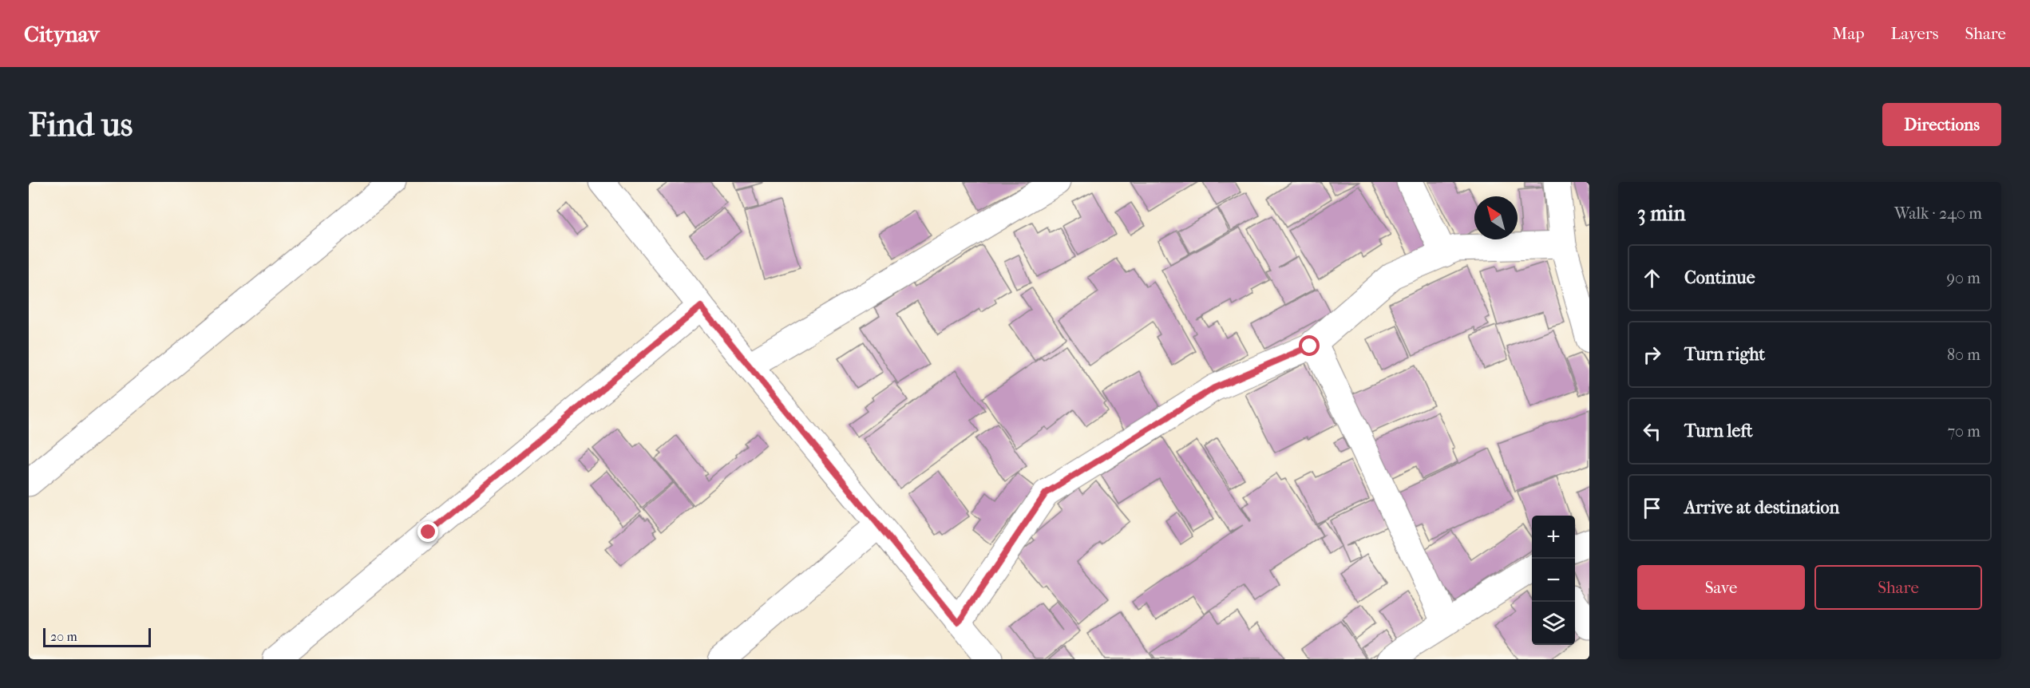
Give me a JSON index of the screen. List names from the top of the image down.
{
  "scale_bar": "20 m",
  "north": "top left",
  "page": {
    "header": "Citynav",
    "nav": ["Map", "Layers", "Share"],
    "buttons": [
      "Directions",
      ["Save", "Share"]
    ],
    "title": "Find us",
    "heading": ["3 min", "Walk · 240 m"],
    "list": [
      ["Continue", "90 m"],
      ["Turn right", "80 m"],
      ["Turn left", "70 m"],
      "Arrive at destination"
    ],
    "map_buttons": ["+", "−"],
    "scale": "20 m"
  }
}
